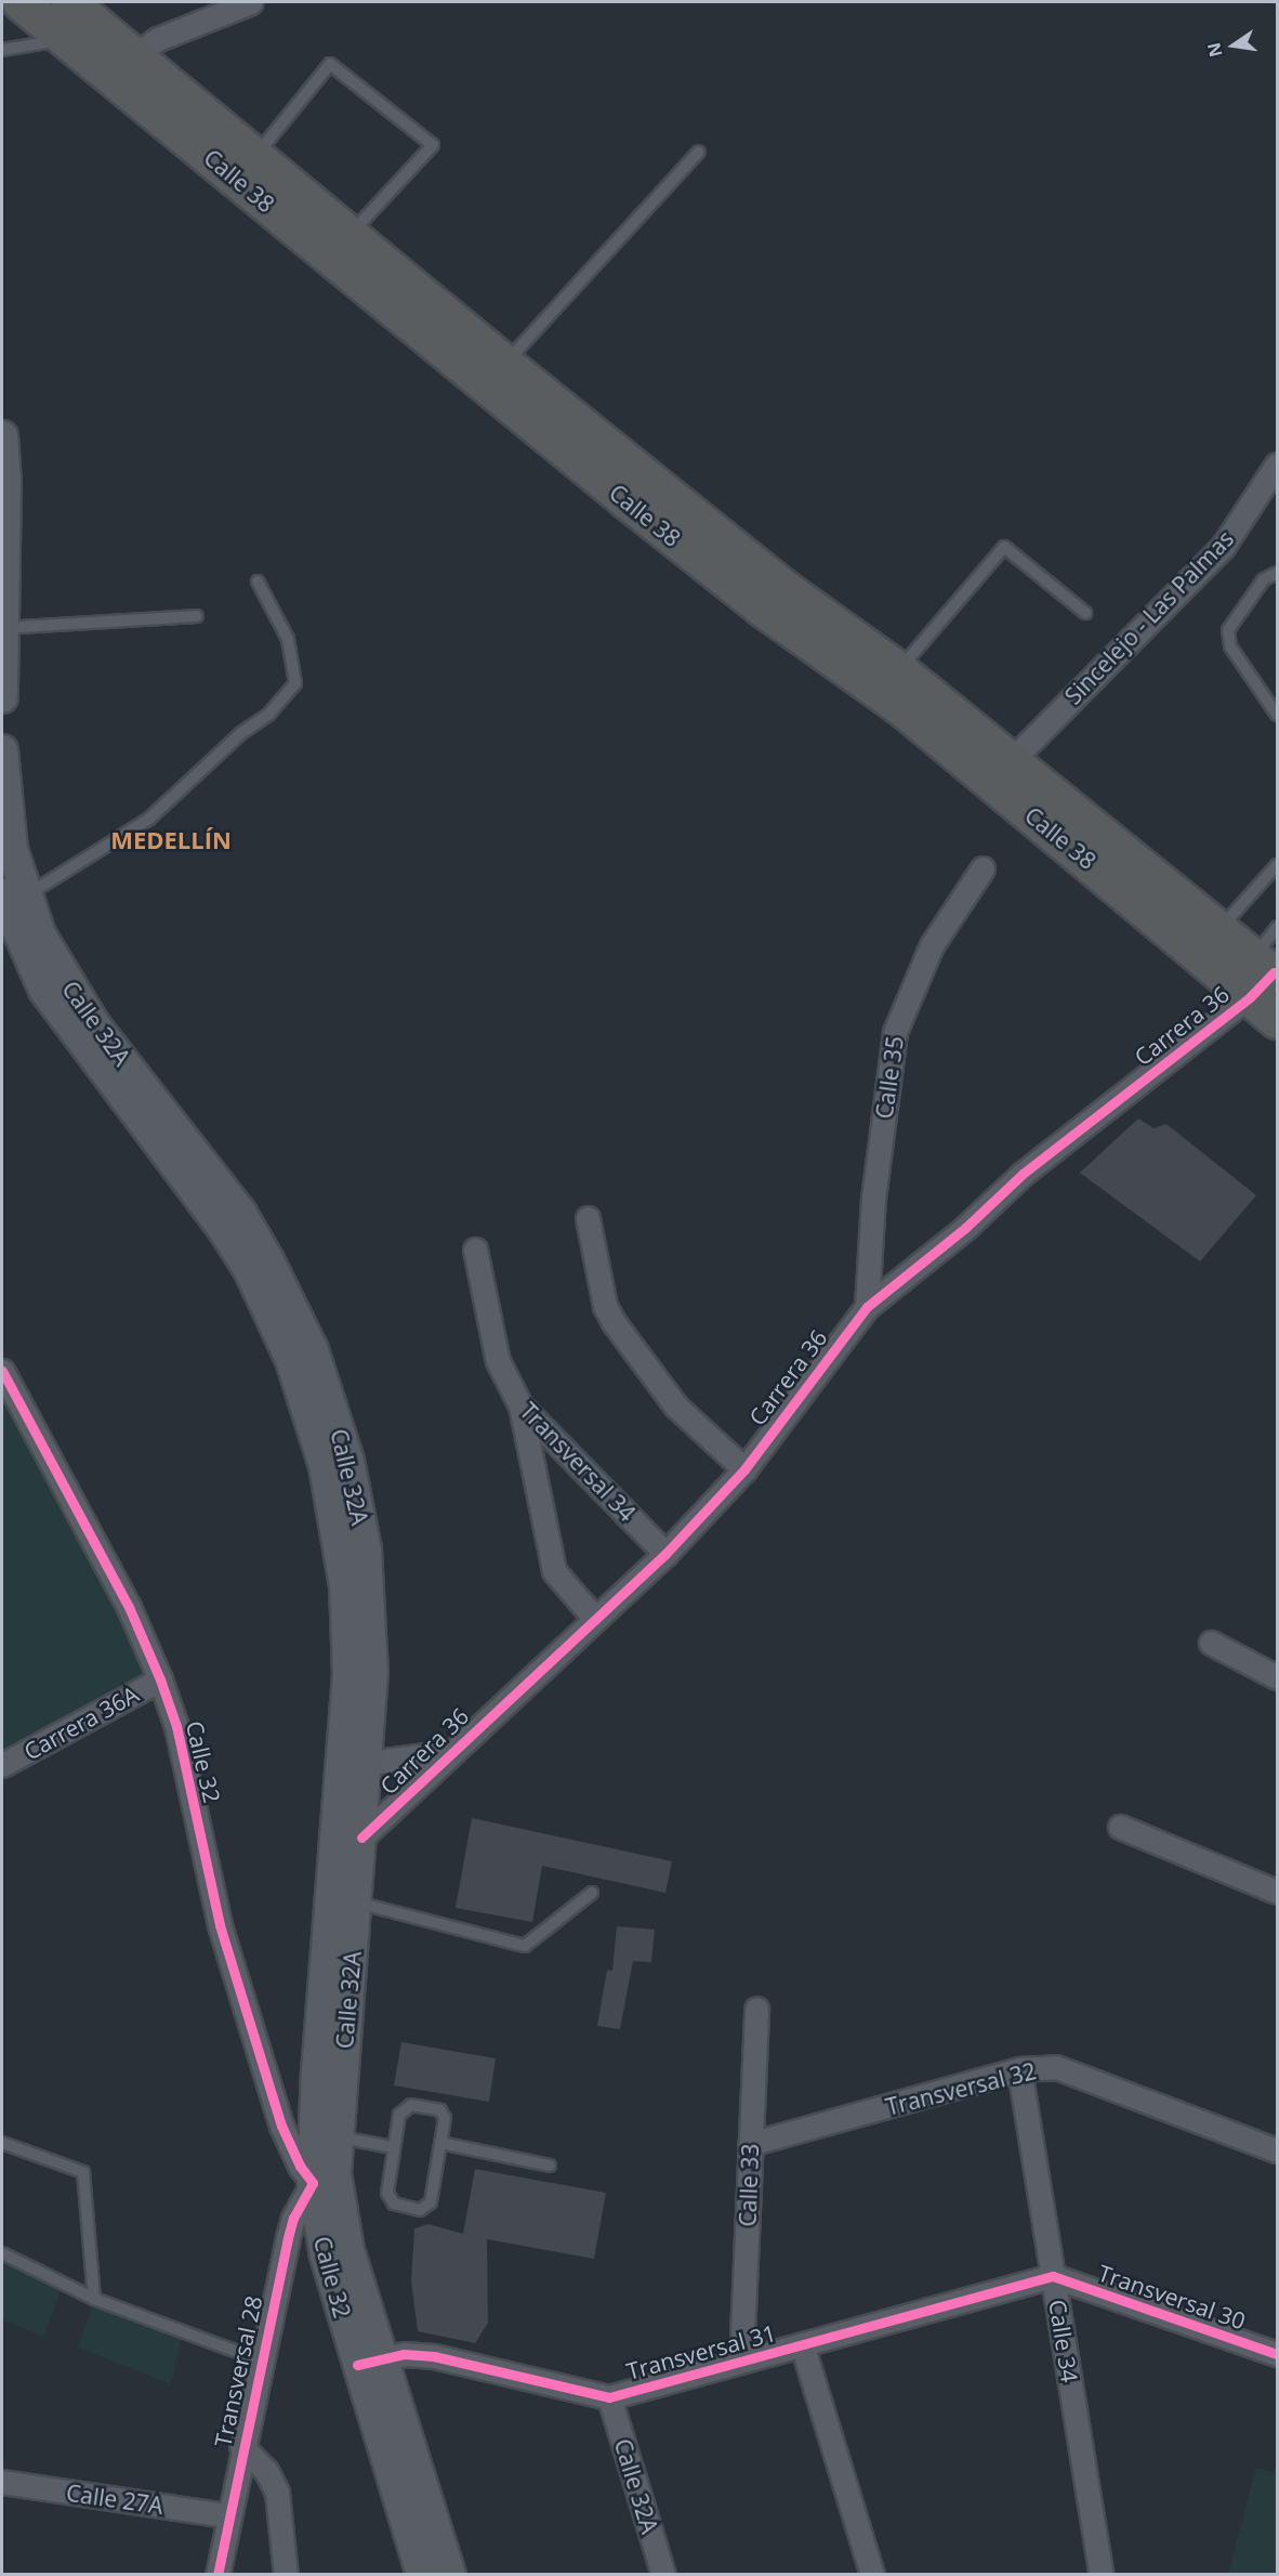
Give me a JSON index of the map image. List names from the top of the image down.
{
  "streets": {
    "highway": ["Calle 38"],
    "main road": ["Calle 32A", "Calle 32"],
    "street": [
      "Sincelejo - Las Palmas",
      "Carrera 36",
      "Calle 35",
      "Transversal 34",
      "Carrera 36A",
      "Transversal 32",
      "Calle 33",
      "Transversal 30",
      "Calle 34",
      "Transversal 31",
      "Transversal 28",
      "Calle 27A"
    ]
  },
  "crossings": [
    ["Calle 38", "Sincelejo - Las Palmas"],
    ["Calle 38", "Carrera 36"],
    ["Calle 32A", "Carrera 36"],
    ["Calle 32A", "Calle 32"],
    ["Calle 32A", "Transversal 31"],
    ["Calle 32A", "Transversal 28"],
    ["Carrera 36", "Calle 35"],
    ["Carrera 36", "Transversal 34"],
    ["Carrera 36A", "Calle 32"],
    ["Calle 32", "Transversal 31"],
    ["Calle 32", "Transversal 28"],
    ["Transversal 32", "Calle 33"],
    ["Transversal 32", "Calle 34"],
    ["Calle 33", "Transversal 31"],
    ["Transversal 30", "Calle 34"],
    ["Transversal 30", "Transversal 31"],
    ["Calle 34", "Transversal 31"],
    ["Transversal 28", "Calle 27A"]
  ],
  "districts": ["MEDELLÍN"],
  "north": "left"
}
